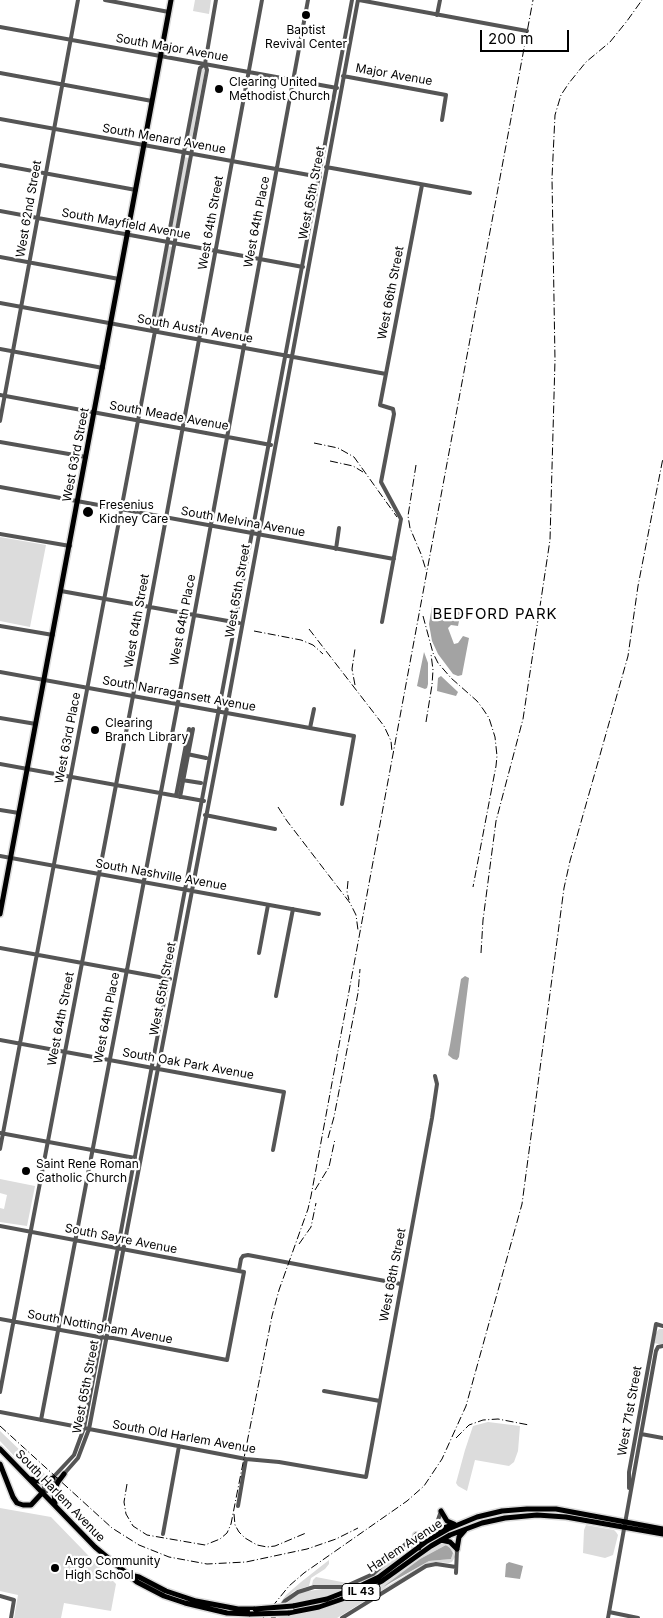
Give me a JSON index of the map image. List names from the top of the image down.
{
  "streets": {
    "main road": [
      "West 63rd Street",
      "South Harlem Avenue",
      "Harlem Avenue",
      "IL 43"
    ],
    "street": [
      "South Major Avenue",
      "Major Avenue",
      "South Menard Avenue",
      "West 65th Street",
      "West 62nd Street",
      "West 64th Place",
      "West 64th Street",
      "South Mayfield Avenue",
      "West 66th Street",
      "South Austin Avenue",
      "South Meade Avenue",
      "South Melvina Avenue",
      "South Narragansett Avenue",
      "West 63rd Place",
      "South Nashville Avenue",
      "South Oak Park Avenue",
      "South Sayre Avenue",
      "West 68th Street",
      "South Nottingham Avenue",
      "West 71st Street",
      "South Old Harlem Avenue"
    ]
  },
  "crossings": [
    ["South Major Avenue", "West 65th Street"],
    ["South Major Avenue", "West 62nd Street"],
    ["South Major Avenue", "West 64th Place"],
    ["South Major Avenue", "West 64th Street"],
    ["South Major Avenue", "West 63rd Street"],
    ["South Major Avenue", "West 63rd Place"],
    ["Major Avenue", "West 65th Street"],
    ["South Menard Avenue", "West 65th Street"],
    ["South Menard Avenue", "West 62nd Street"],
    ["South Menard Avenue", "West 64th Place"],
    ["South Menard Avenue", "West 64th Street"],
    ["South Menard Avenue", "West 63rd Street"],
    ["South Menard Avenue", "West 63rd Place"],
    ["West 65th Street", "South Mayfield Avenue"],
    ["West 65th Street", "South Austin Avenue"],
    ["West 65th Street", "South Meade Avenue"],
    ["West 65th Street", "South Melvina Avenue"],
    ["West 65th Street", "South Narragansett Avenue"],
    ["West 65th Street", "South Nashville Avenue"],
    ["West 65th Street", "South Oak Park Avenue"],
    ["West 65th Street", "South Sayre Avenue"],
    ["West 65th Street", "South Nottingham Avenue"],
    ["West 65th Street", "South Old Harlem Avenue"],
    ["West 65th Street", "South Harlem Avenue"],
    ["West 62nd Street", "South Mayfield Avenue"],
    ["West 62nd Street", "South Austin Avenue"],
    ["West 62nd Street", "South Meade Avenue"],
    ["West 64th Place", "South Mayfield Avenue"],
    ["West 64th Place", "South Austin Avenue"],
    ["West 64th Place", "South Meade Avenue"],
    ["West 64th Place", "South Melvina Avenue"],
    ["West 64th Place", "South Narragansett Avenue"],
    ["West 64th Place", "South Nashville Avenue"],
    ["West 64th Place", "South Oak Park Avenue"],
    ["West 64th Place", "South Sayre Avenue"],
    ["West 64th Place", "South Nottingham Avenue"],
    ["West 64th Place", "South Old Harlem Avenue"],
    ["West 64th Street", "South Mayfield Avenue"],
    ["West 64th Street", "South Austin Avenue"],
    ["West 64th Street", "South Meade Avenue"],
    ["West 64th Street", "South Melvina Avenue"],
    ["West 64th Street", "South Narragansett Avenue"],
    ["West 64th Street", "South Nashville Avenue"],
    ["West 64th Street", "South Oak Park Avenue"],
    ["West 64th Street", "South Sayre Avenue"],
    ["West 64th Street", "South Nottingham Avenue"],
    ["South Mayfield Avenue", "West 63rd Street"],
    ["South Mayfield Avenue", "West 63rd Place"],
    ["West 66th Street", "South Austin Avenue"],
    ["West 66th Street", "South Melvina Avenue"],
    ["South Austin Avenue", "West 63rd Street"],
    ["South Austin Avenue", "West 63rd Place"],
    ["South Meade Avenue", "West 63rd Street"],
    ["South Meade Avenue", "West 63rd Place"],
    ["West 63rd Street", "South Melvina Avenue"],
    ["West 63rd Street", "South Narragansett Avenue"],
    ["West 63rd Street", "South Nashville Avenue"],
    ["South Melvina Avenue", "West 63rd Place"],
    ["South Narragansett Avenue", "West 63rd Place"],
    ["West 63rd Place", "South Nashville Avenue"],
    ["West 63rd Place", "South Oak Park Avenue"],
    ["South Sayre Avenue", "South Nottingham Avenue"],
    ["West 68th Street", "South Old Harlem Avenue"],
    ["West 71st Street", "Harlem Avenue"],
    ["South Harlem Avenue", "Harlem Avenue"]
  ],
  "districts": ["BEDFORD PARK"],
  "places": [
    "Baptist Revival Center",
    "Clearing United Methodist Church",
    "Fresenius Kidney Care",
    "Clearing Branch Library",
    "Saint Rene Roman Catholic Church",
    "Argo Community High School"
  ],
  "scale_bar": "200 m"
}
